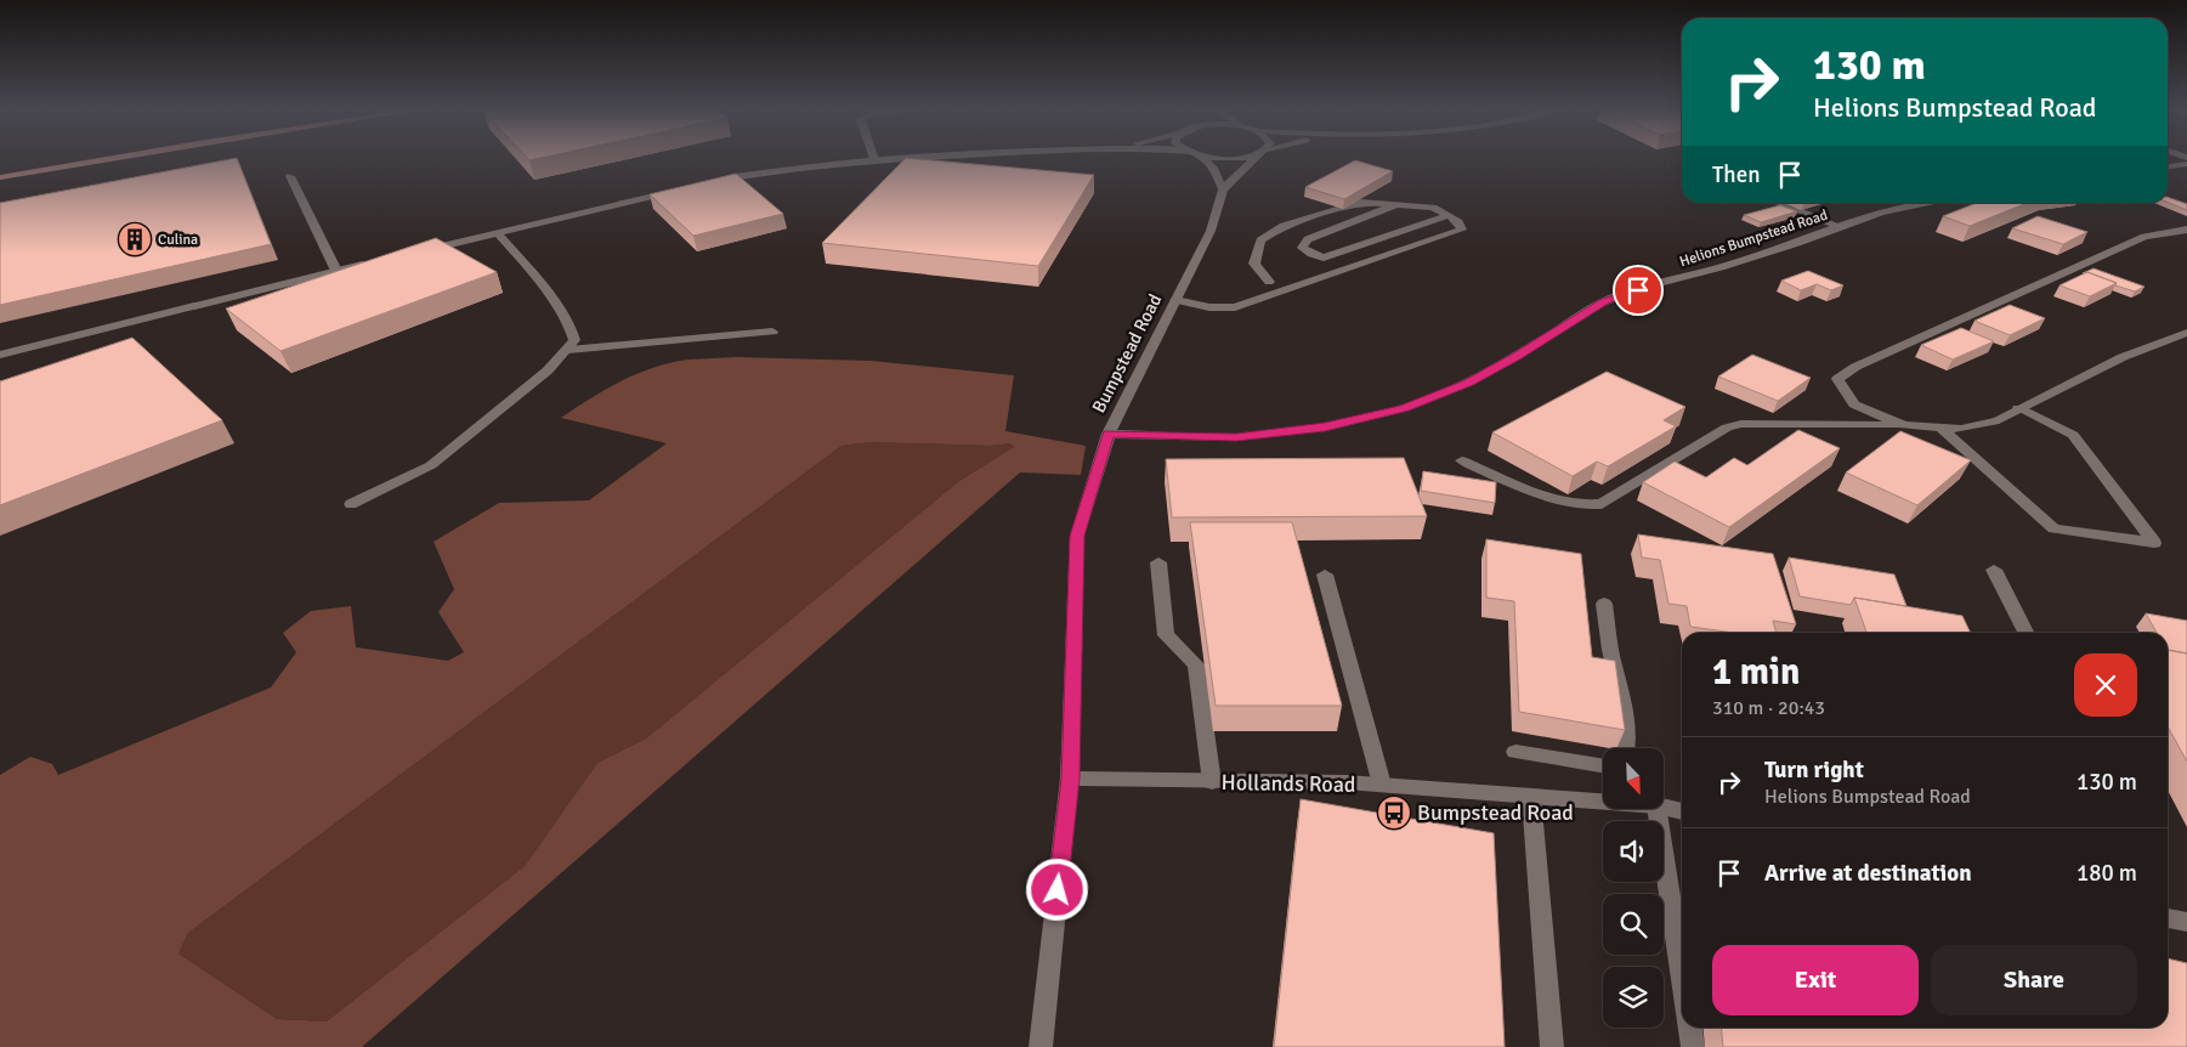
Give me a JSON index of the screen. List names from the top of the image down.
{
  "streets": {
    "street": ["Helions Bumpstead Road", "Bumpstead Road", "Hollands Road"]
  },
  "crossings": [
    ["Helions Bumpstead Road", "Bumpstead Road"],
    ["Bumpstead Road", "Hollands Road"]
  ],
  "places": {
    "building": ["Culina"],
    "bus stop": ["Bumpstead Road"]
  },
  "north": "bottom right",
  "page": {
    "turn": ["130 m", "Helions Bumpstead Road"],
    "then": "Then",
    "heading": ["1 min", "310 m · 20:43"],
    "list": [
      {
        "name": "Turn right",
        "note": "Helions Bumpstead Road",
        "value": "130 m"
      },
      {
        "name": "Arrive at destination",
        "value": "180 m"
      }
    ],
    "buttons": ["Exit", "Share"]
  }
}
